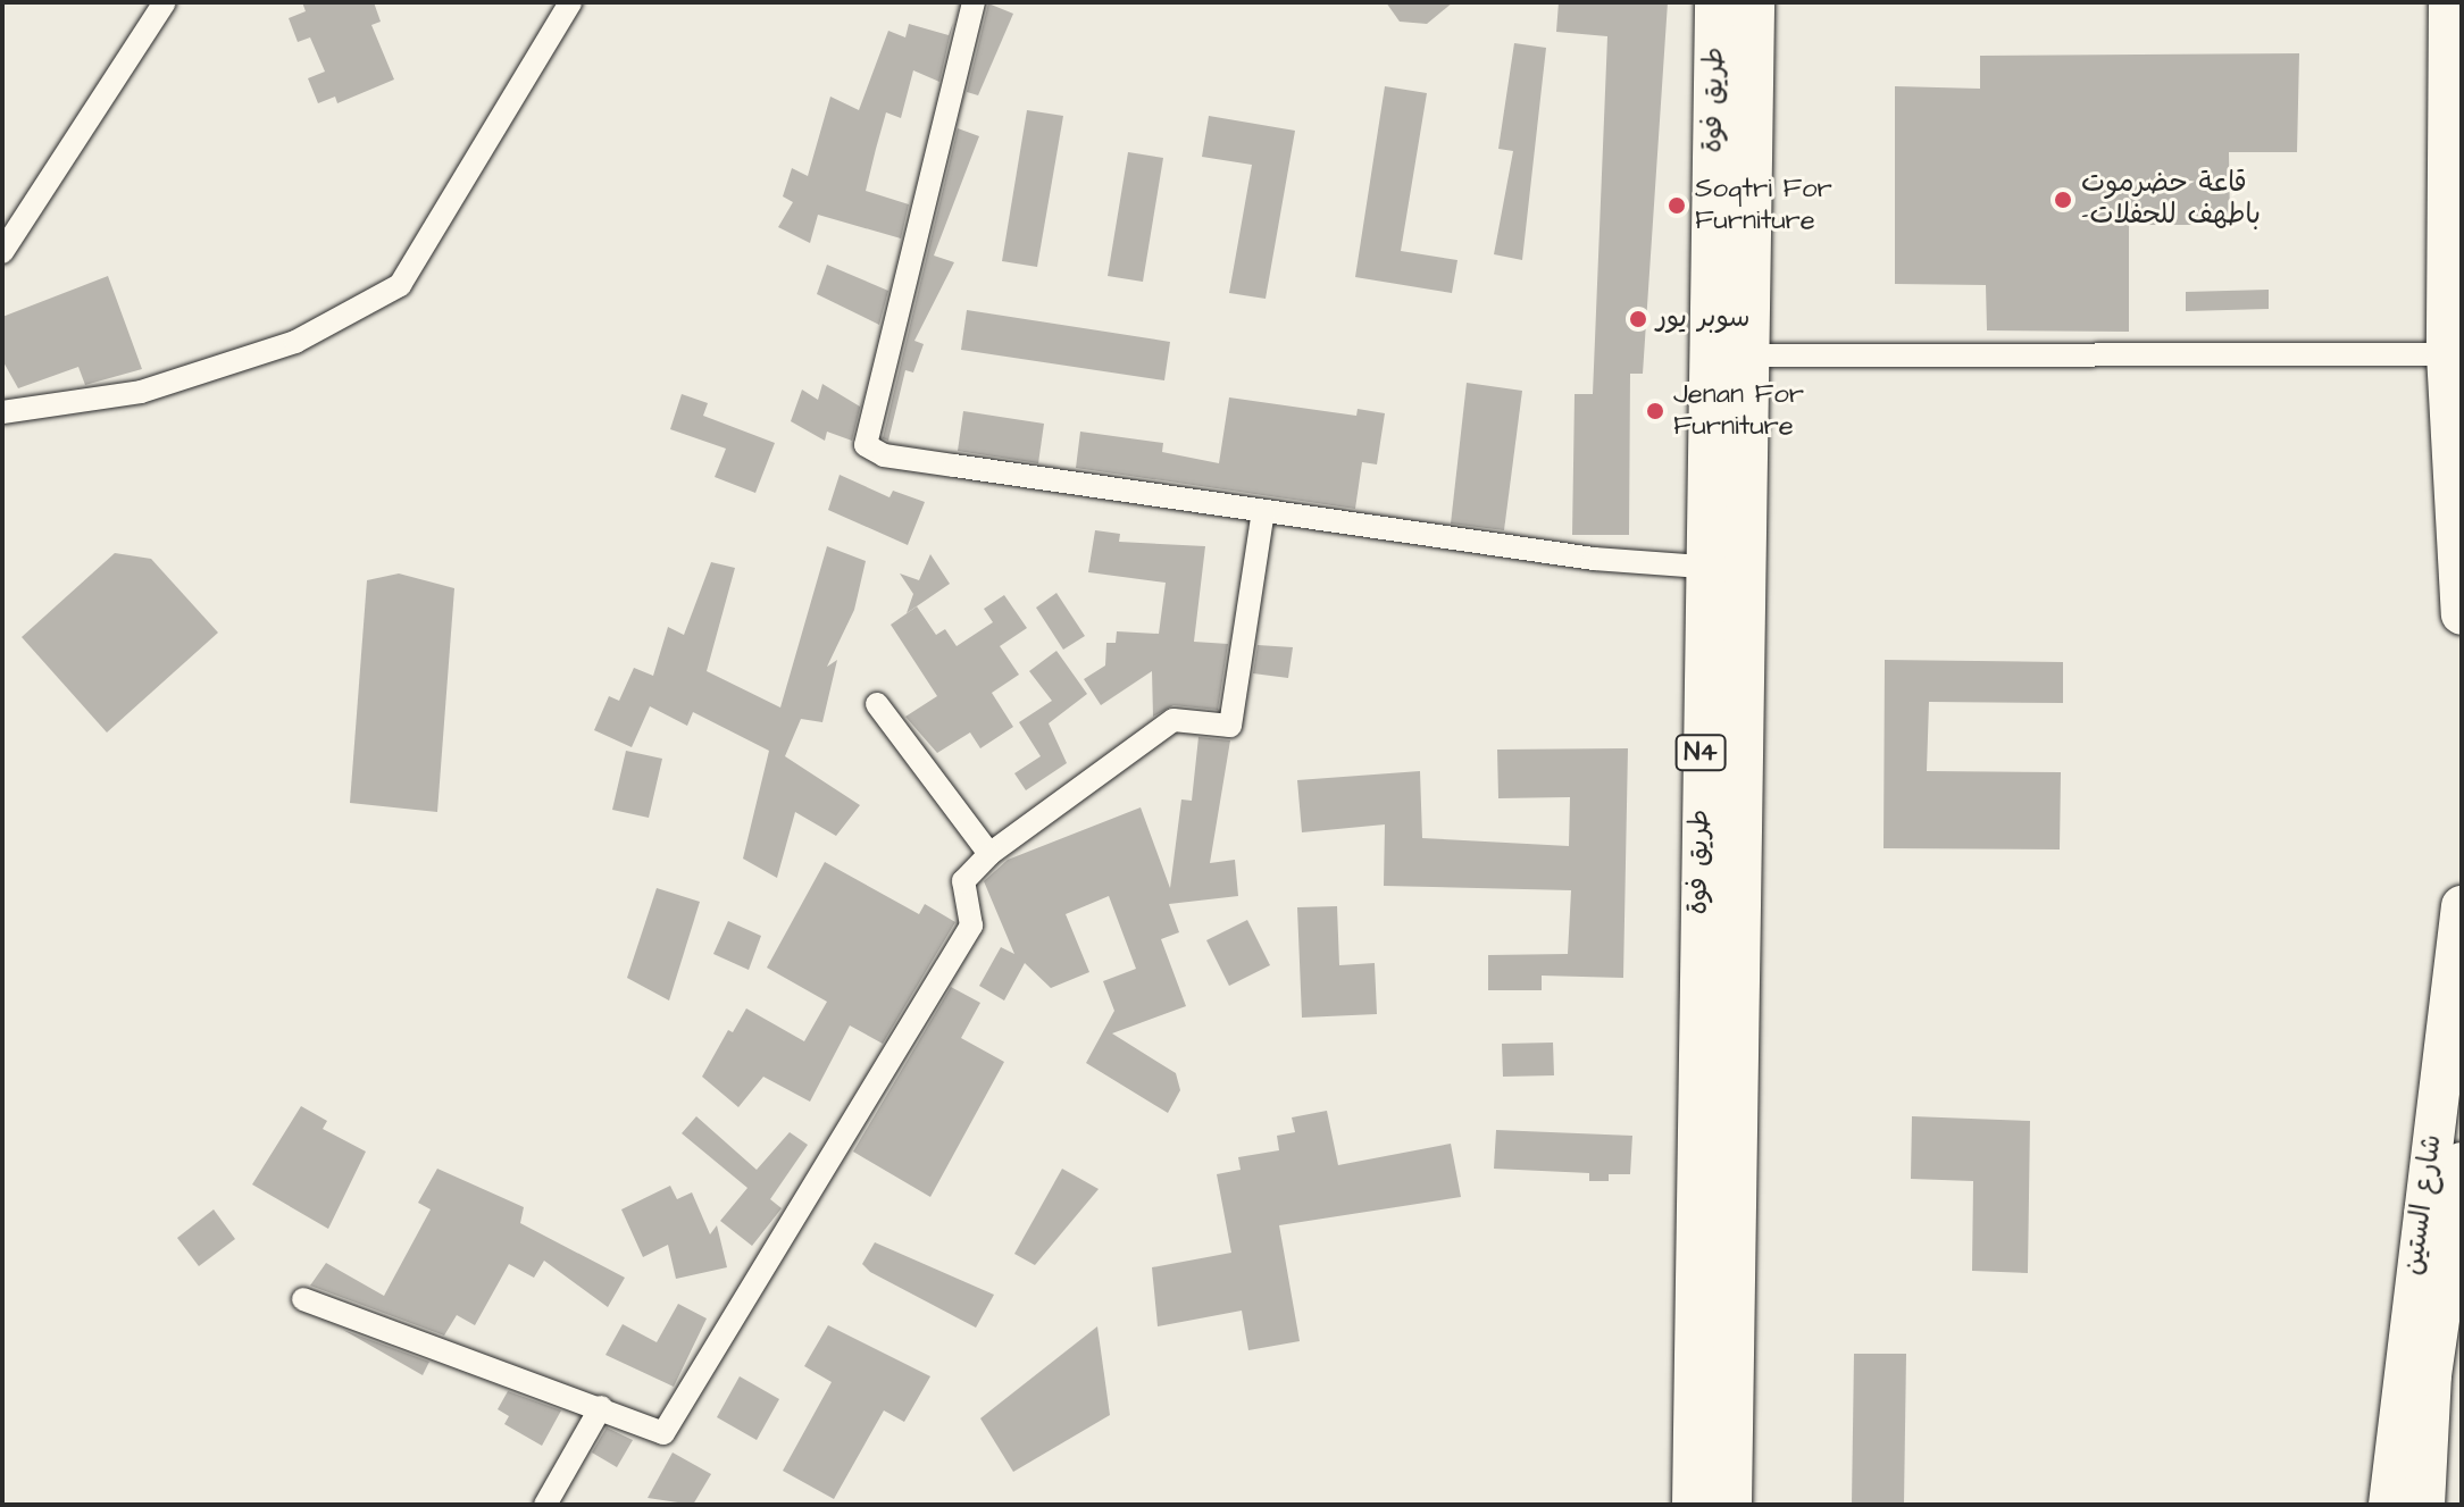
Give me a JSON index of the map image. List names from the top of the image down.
{
  "streets": {
    "highway": ["طريق فوة", "N4", "شارع الستين"]
  },
  "places": [
    "قاعة حضرموت -باطهف للحفلات",
    "Soqtri For Furniture",
    "سوبر يور",
    "Jenan For Furniture"
  ]
}
